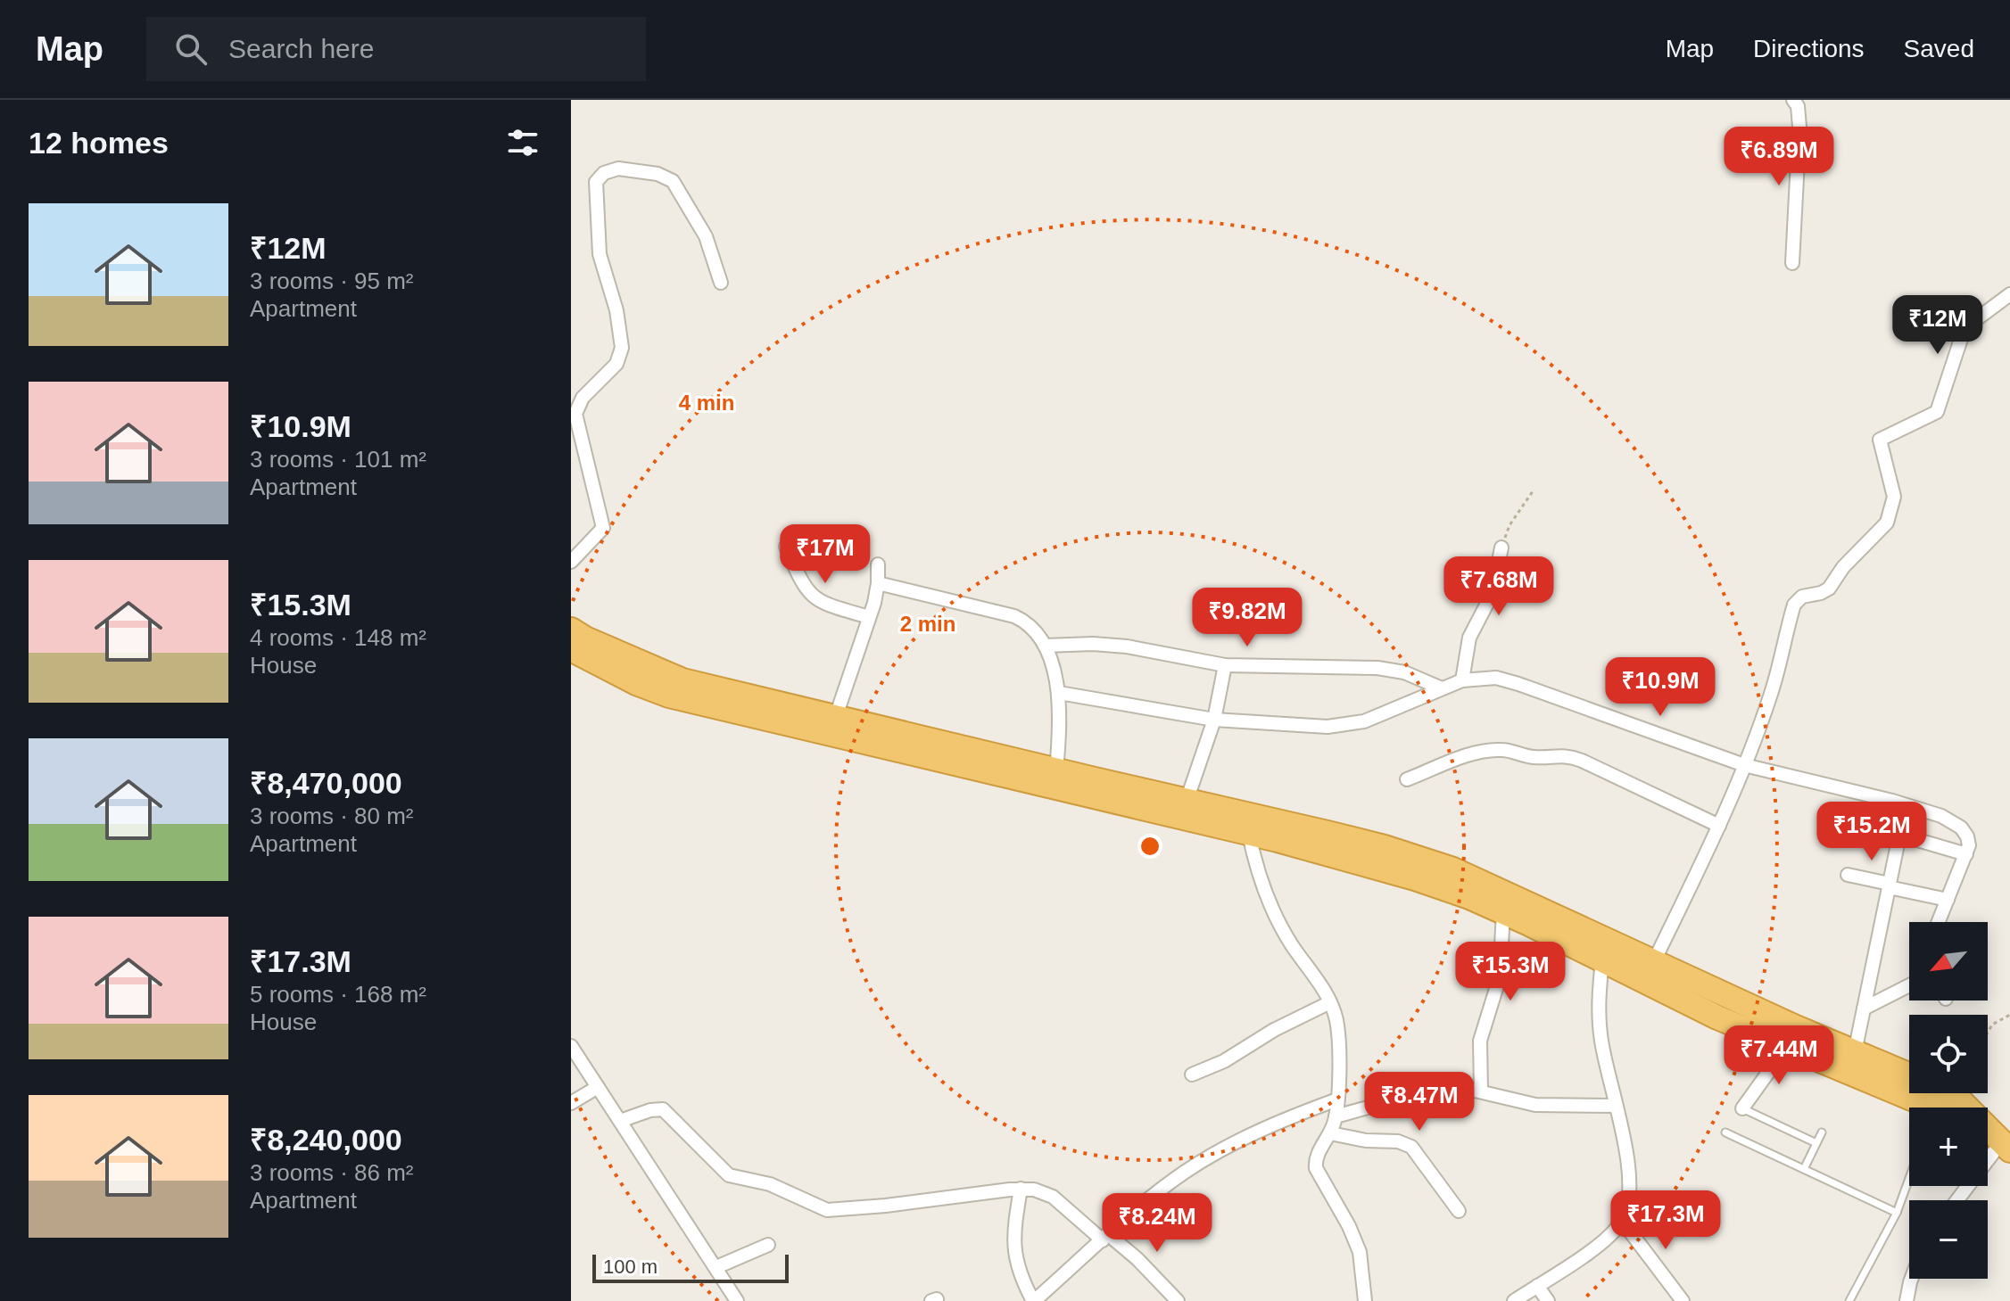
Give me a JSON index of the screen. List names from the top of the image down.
{
  "scale_bar": "100 m",
  "north": "bottom left",
  "page": {
    "header": "Map",
    "search": "Search here",
    "nav": ["Map", "Directions", "Saved"],
    "heading": "12 homes",
    "price": [
      "₹6.89M",
      "₹12M",
      "₹17M",
      "₹7.68M",
      "₹9.82M",
      "₹10.9M",
      "₹15.2M",
      "₹15.3M",
      "₹7.44M",
      "₹8.47M",
      "₹17.3M",
      "₹8.24M"
    ],
    "list": [
      {
        "name": "₹12M",
        "note": "3 rooms · 95 m² · Apartment"
      },
      {
        "name": "₹10.9M",
        "note": "3 rooms · 101 m² · Apartment"
      },
      {
        "name": "₹15.3M",
        "note": "4 rooms · 148 m² · House"
      },
      {
        "name": "₹8,470,000",
        "note": "3 rooms · 80 m² · Apartment"
      },
      {
        "name": "₹17.3M",
        "note": "5 rooms · 168 m² · House"
      },
      {
        "name": "₹8,240,000",
        "note": "3 rooms · 86 m² · Apartment"
      }
    ],
    "map_buttons": ["+", "−"],
    "scale": "100 m"
  },
  "rings": ["4 min", "2 min"]
}
